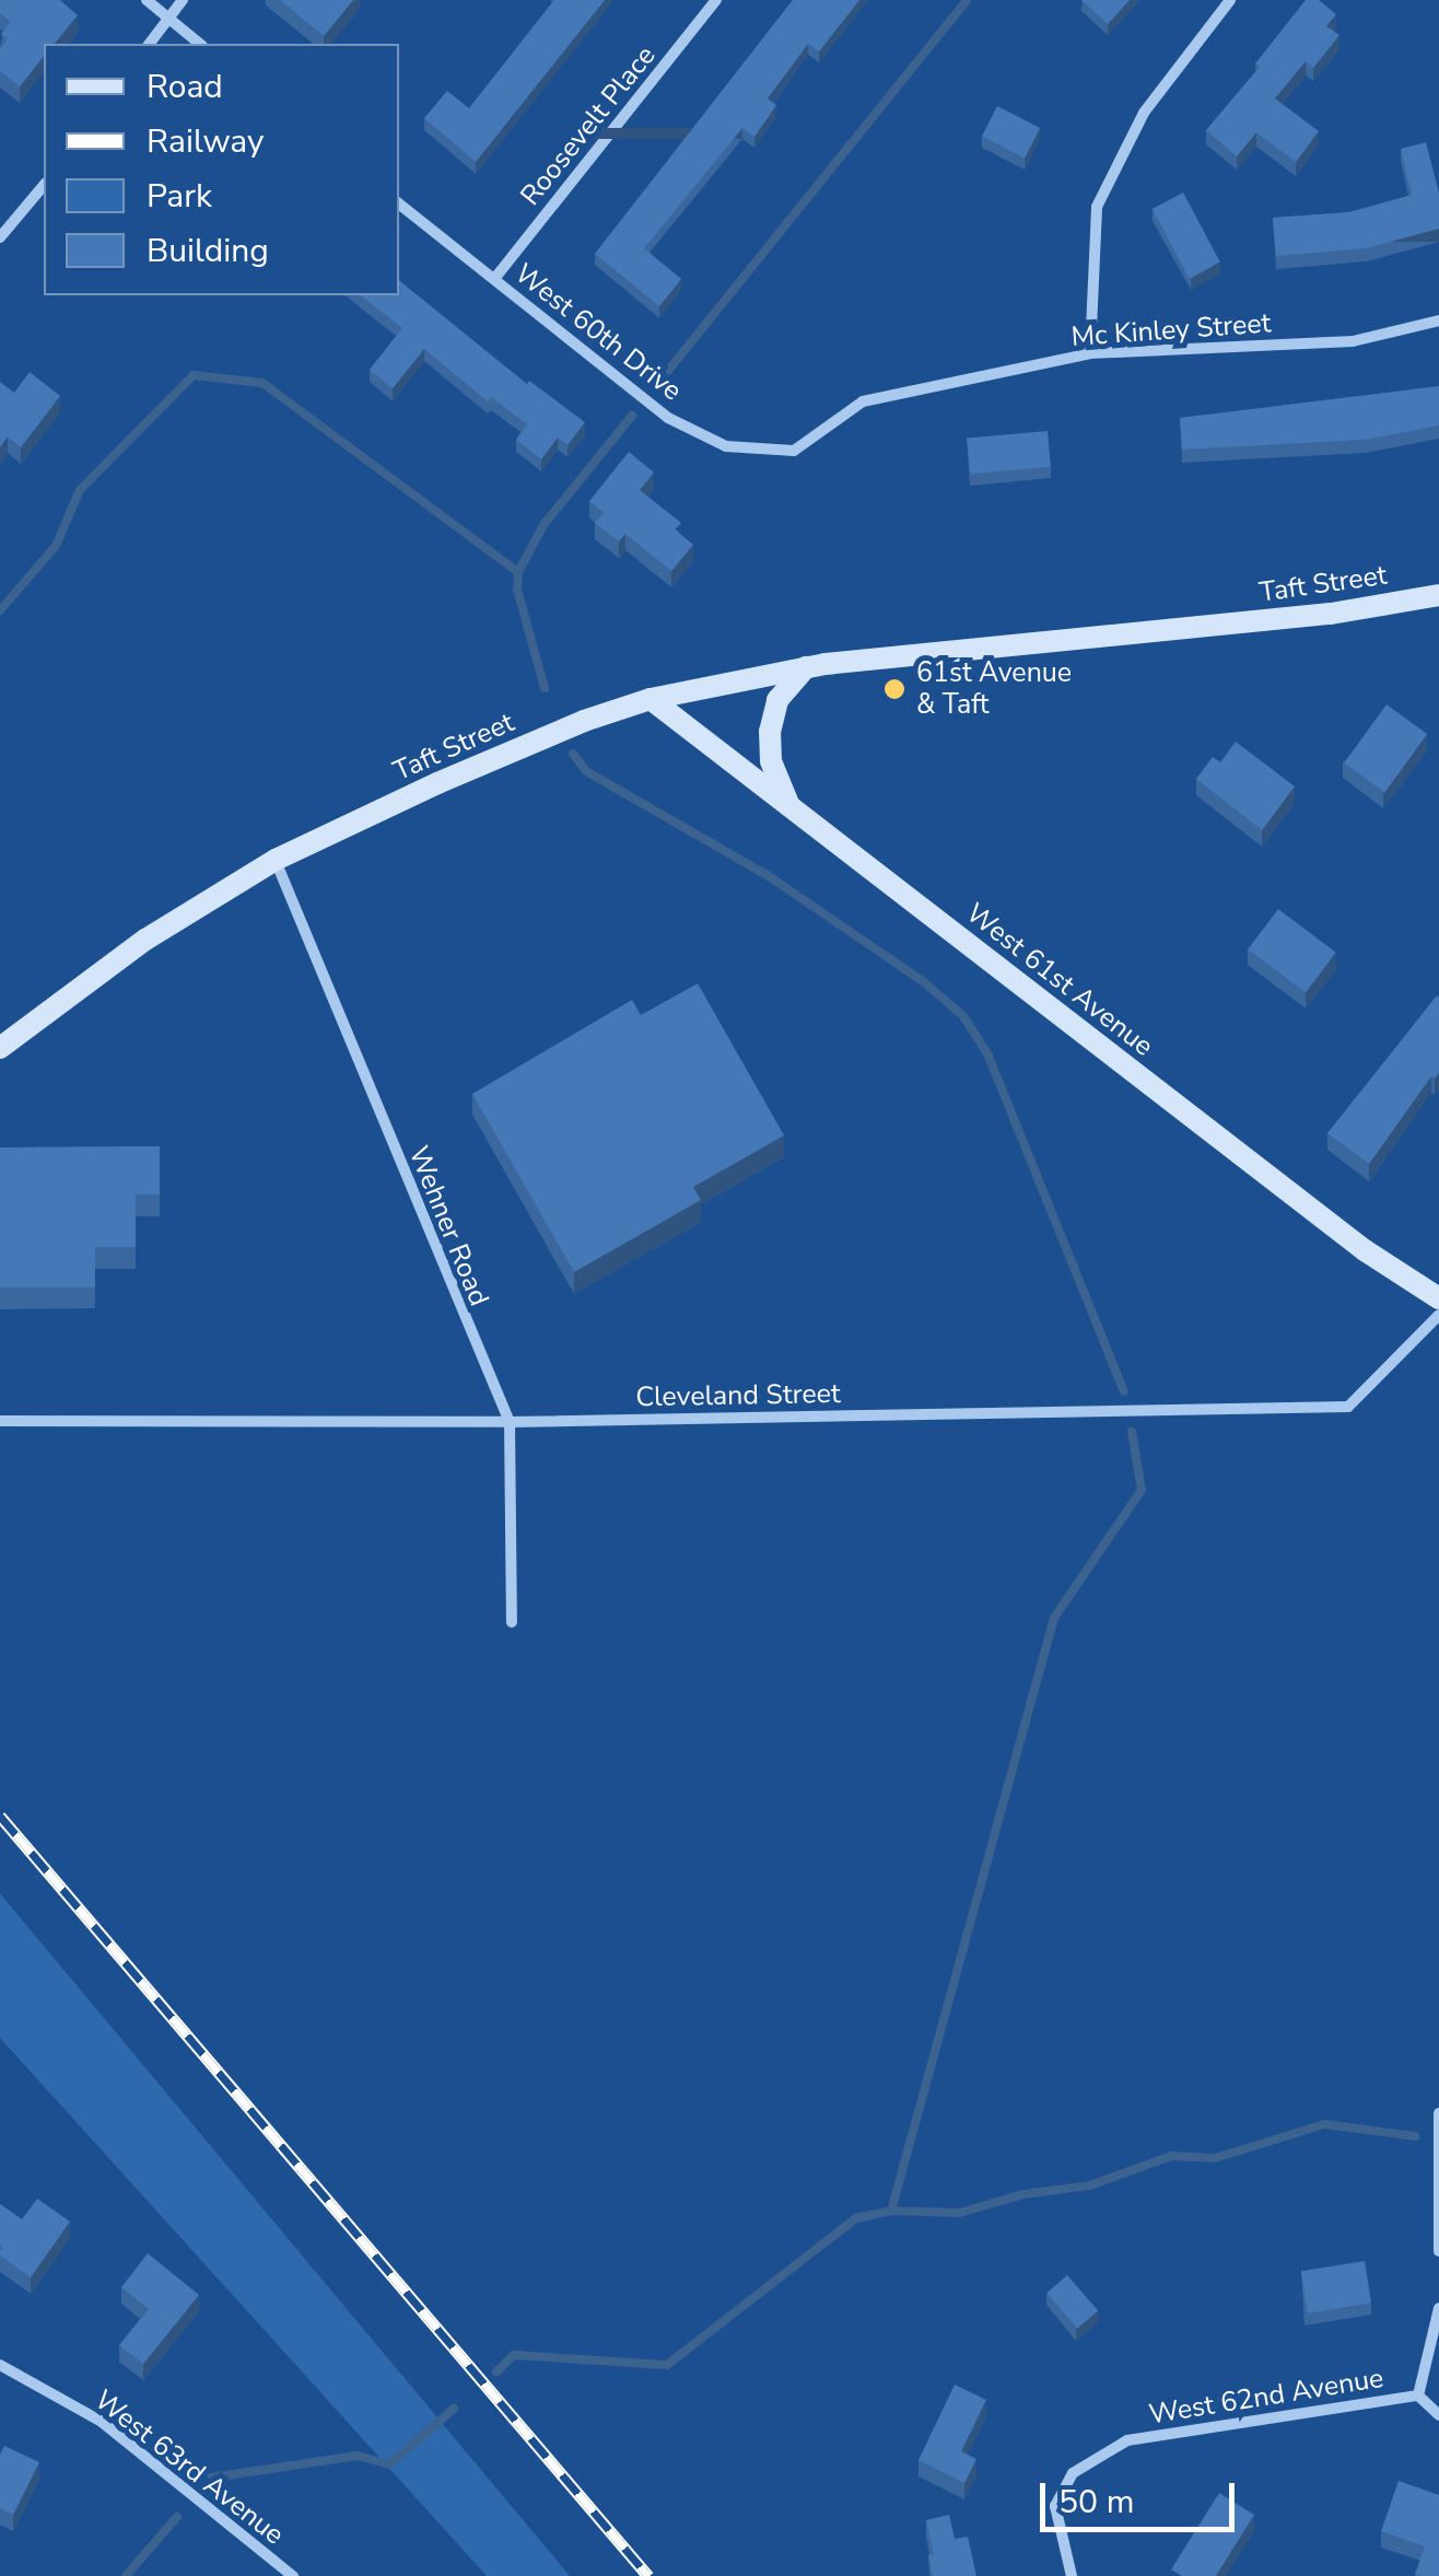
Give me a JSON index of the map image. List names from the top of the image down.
{
  "streets": {
    "main road": ["Taft Street", "West 61st Avenue"],
    "street": [
      "Roosevelt Place",
      "Mc Kinley Street",
      "West 60th Drive",
      "Wehner Road",
      "Cleveland Street",
      "West 62nd Avenue",
      "West 63rd Avenue"
    ]
  },
  "crossings": [
    ["Roosevelt Place", "West 60th Drive"],
    ["Mc Kinley Street", "West 60th Drive"],
    ["Taft Street", "West 61st Avenue"],
    ["Taft Street", "Wehner Road"],
    ["Wehner Road", "Cleveland Street"]
  ],
  "places": ["61st Avenue & Taft"],
  "legend": [
    "Road",
    "Railway",
    "Park",
    "Building"
  ],
  "scale_bar": "50 m"
}
